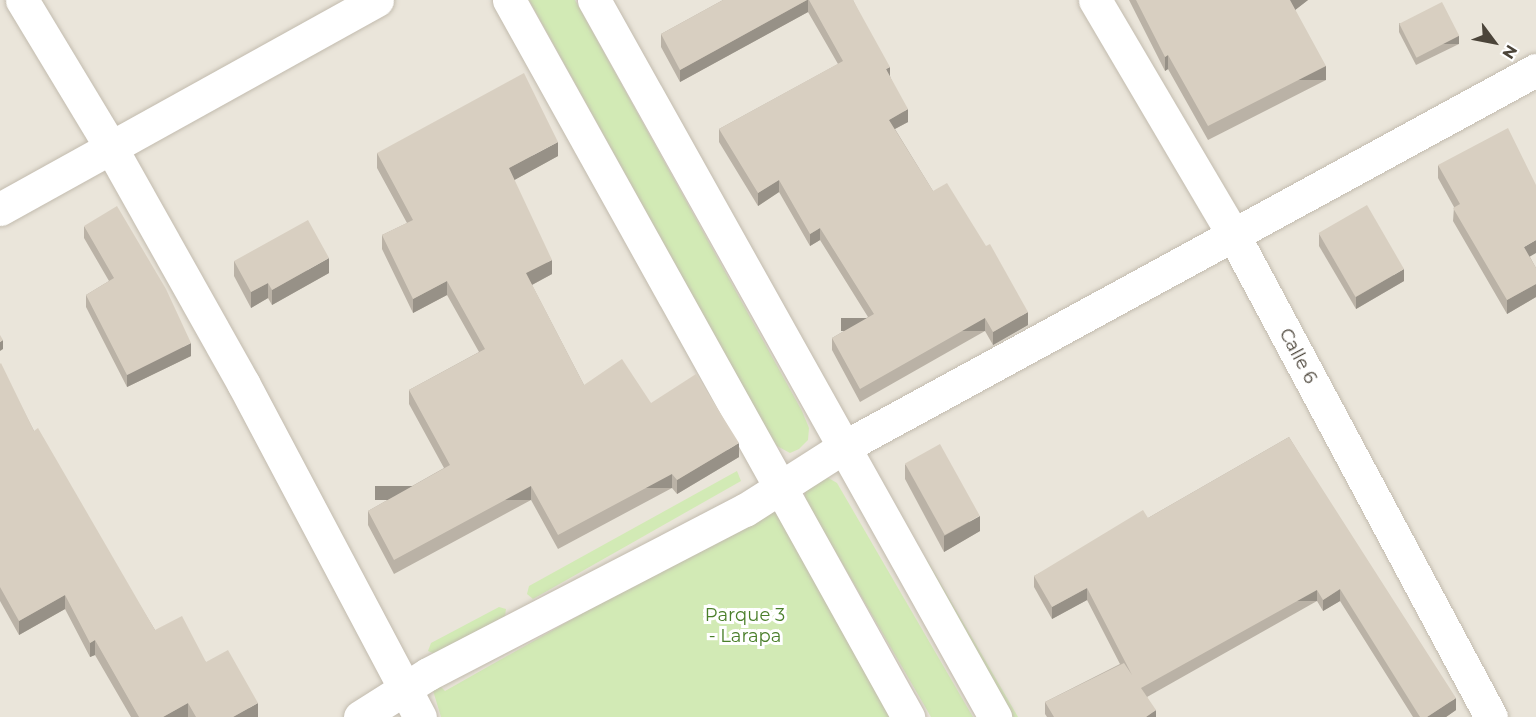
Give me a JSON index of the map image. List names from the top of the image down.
{
  "streets": {
    "street": ["Calle 6"]
  },
  "parks": ["Parque 3 - Larapa"],
  "north": "bottom right"
}
